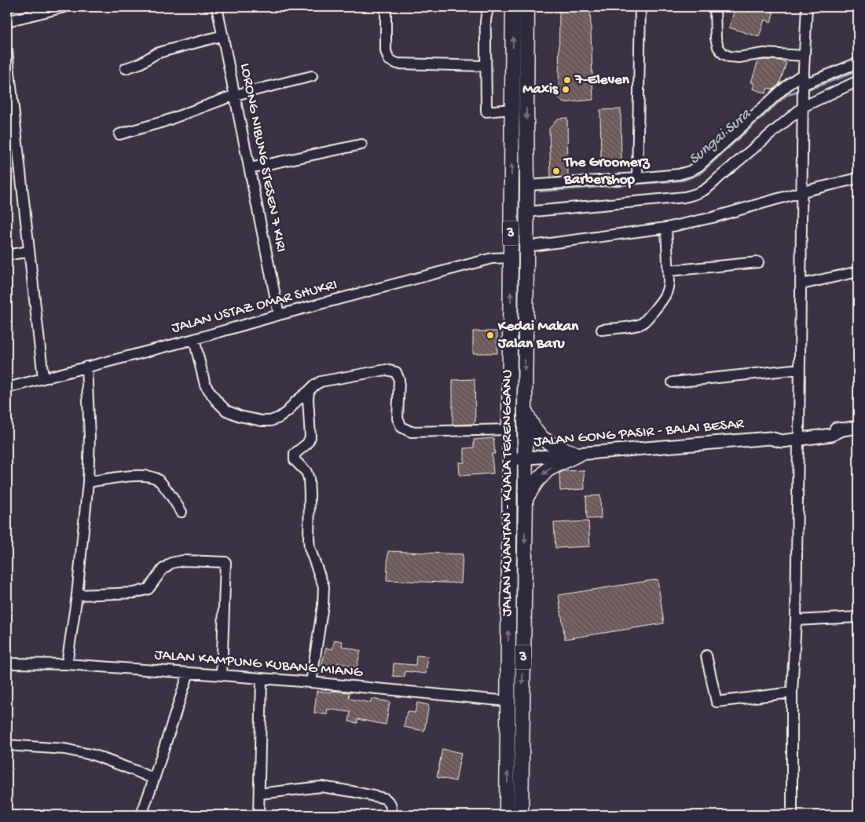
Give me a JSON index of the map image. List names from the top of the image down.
{
  "streets": {
    "highway": ["3", "JALAN KUANTAN - KUALA TERENGGANU"],
    "main road": ["JALAN GONG PASIR - BALAI BESAR"],
    "street": ["LORONG NIBUNG STESEN 7 KIRI", "JALAN USTAZ OMAR SHUKRI", "JALAN KAMPUNG KUBANG MIANG"]
  },
  "crossings": [
    ["LORONG NIBUNG STESEN 7 KIRI", "JALAN USTAZ OMAR SHUKRI"],
    ["JALAN USTAZ OMAR SHUKRI", "JALAN KUANTAN - KUALA TERENGGANU"],
    ["JALAN GONG PASIR - BALAI BESAR", "JALAN KUANTAN - KUALA TERENGGANU"],
    ["JALAN KUANTAN - KUALA TERENGGANU", "JALAN KAMPUNG KUBANG MIANG"]
  ],
  "water": ["Sungai Sura"],
  "places": [
    "7-Eleven",
    "Maxis",
    "The Groomerz Barbershop",
    "Kedai Makan Jalan Baru"
  ]
}
